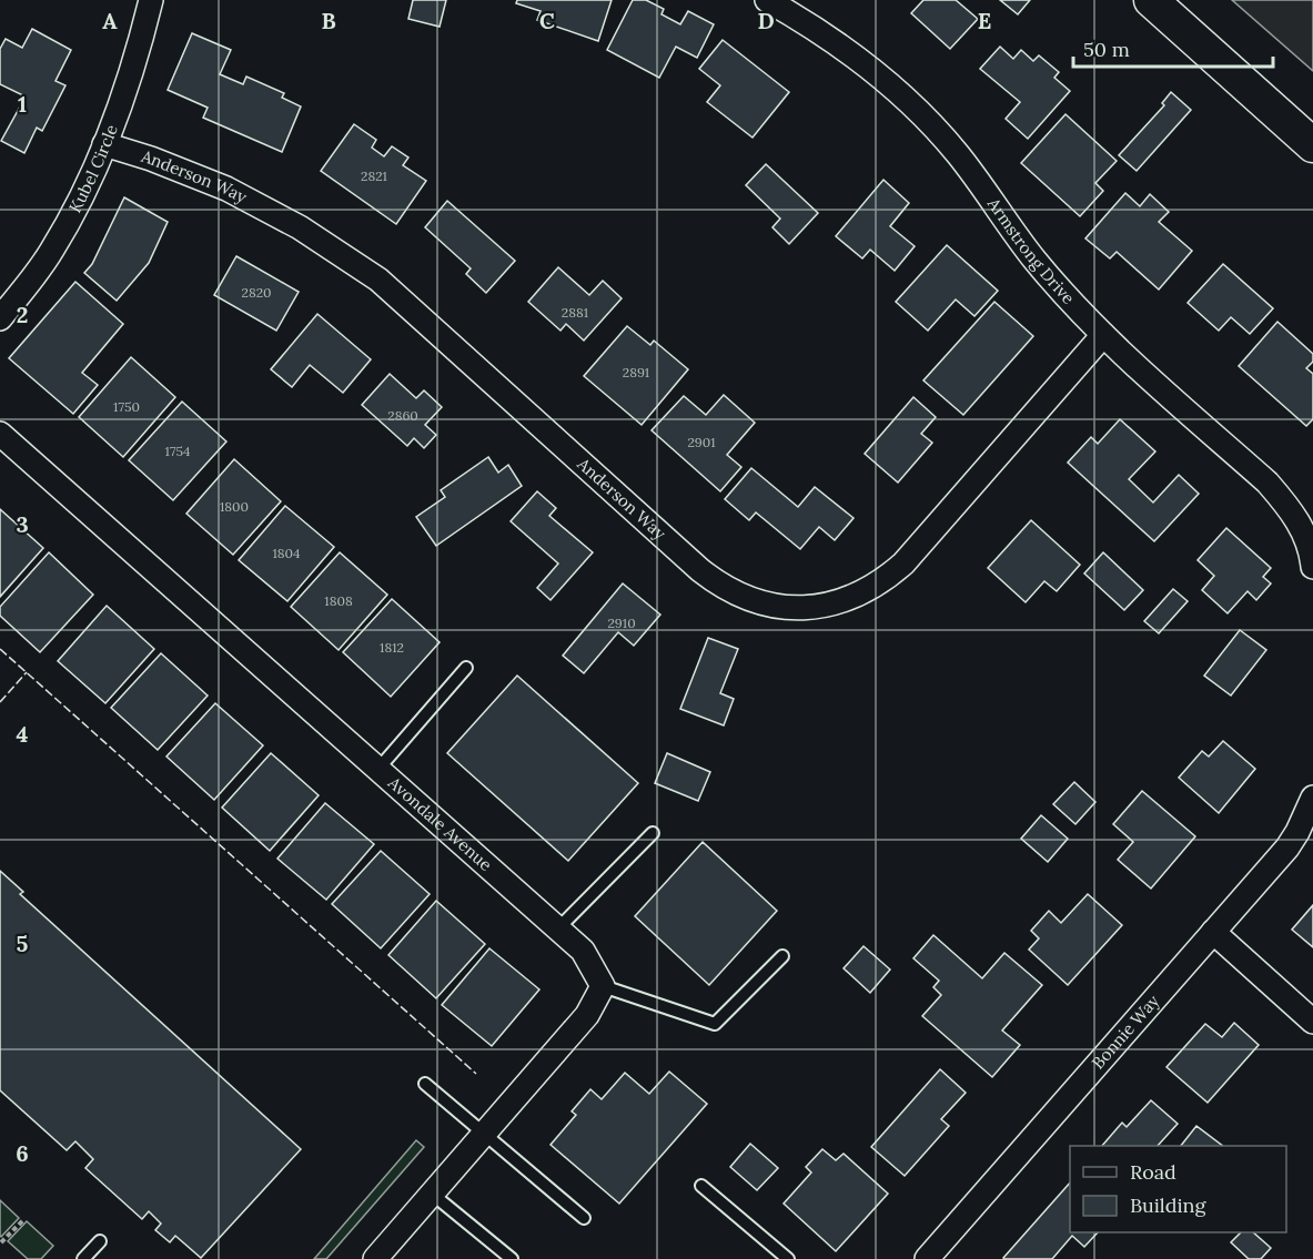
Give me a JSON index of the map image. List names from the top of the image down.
{
  "streets": {
    "street": [
      "Kubel Circle",
      "Anderson Way",
      "Armstrong Drive",
      "Avondale Avenue",
      "Bonnie Way"
    ]
  },
  "crossings": [
    ["Kubel Circle", "Anderson Way"],
    ["Anderson Way", "Armstrong Drive"]
  ],
  "house_numbers": [
    "2821",
    "2820",
    "2881",
    "2891",
    "1750",
    "2860",
    "2901",
    "1754",
    "1800",
    "1804",
    "1808",
    "2910",
    "1812"
  ],
  "legend": ["Road", "Building"],
  "scale_bar": "50 m",
  "grid": {
    "columns": [
      "A",
      "B",
      "C",
      "D",
      "E"
    ],
    "rows": [
      "1",
      "2",
      "3",
      "4",
      "5",
      "6"
    ]
  }
}
